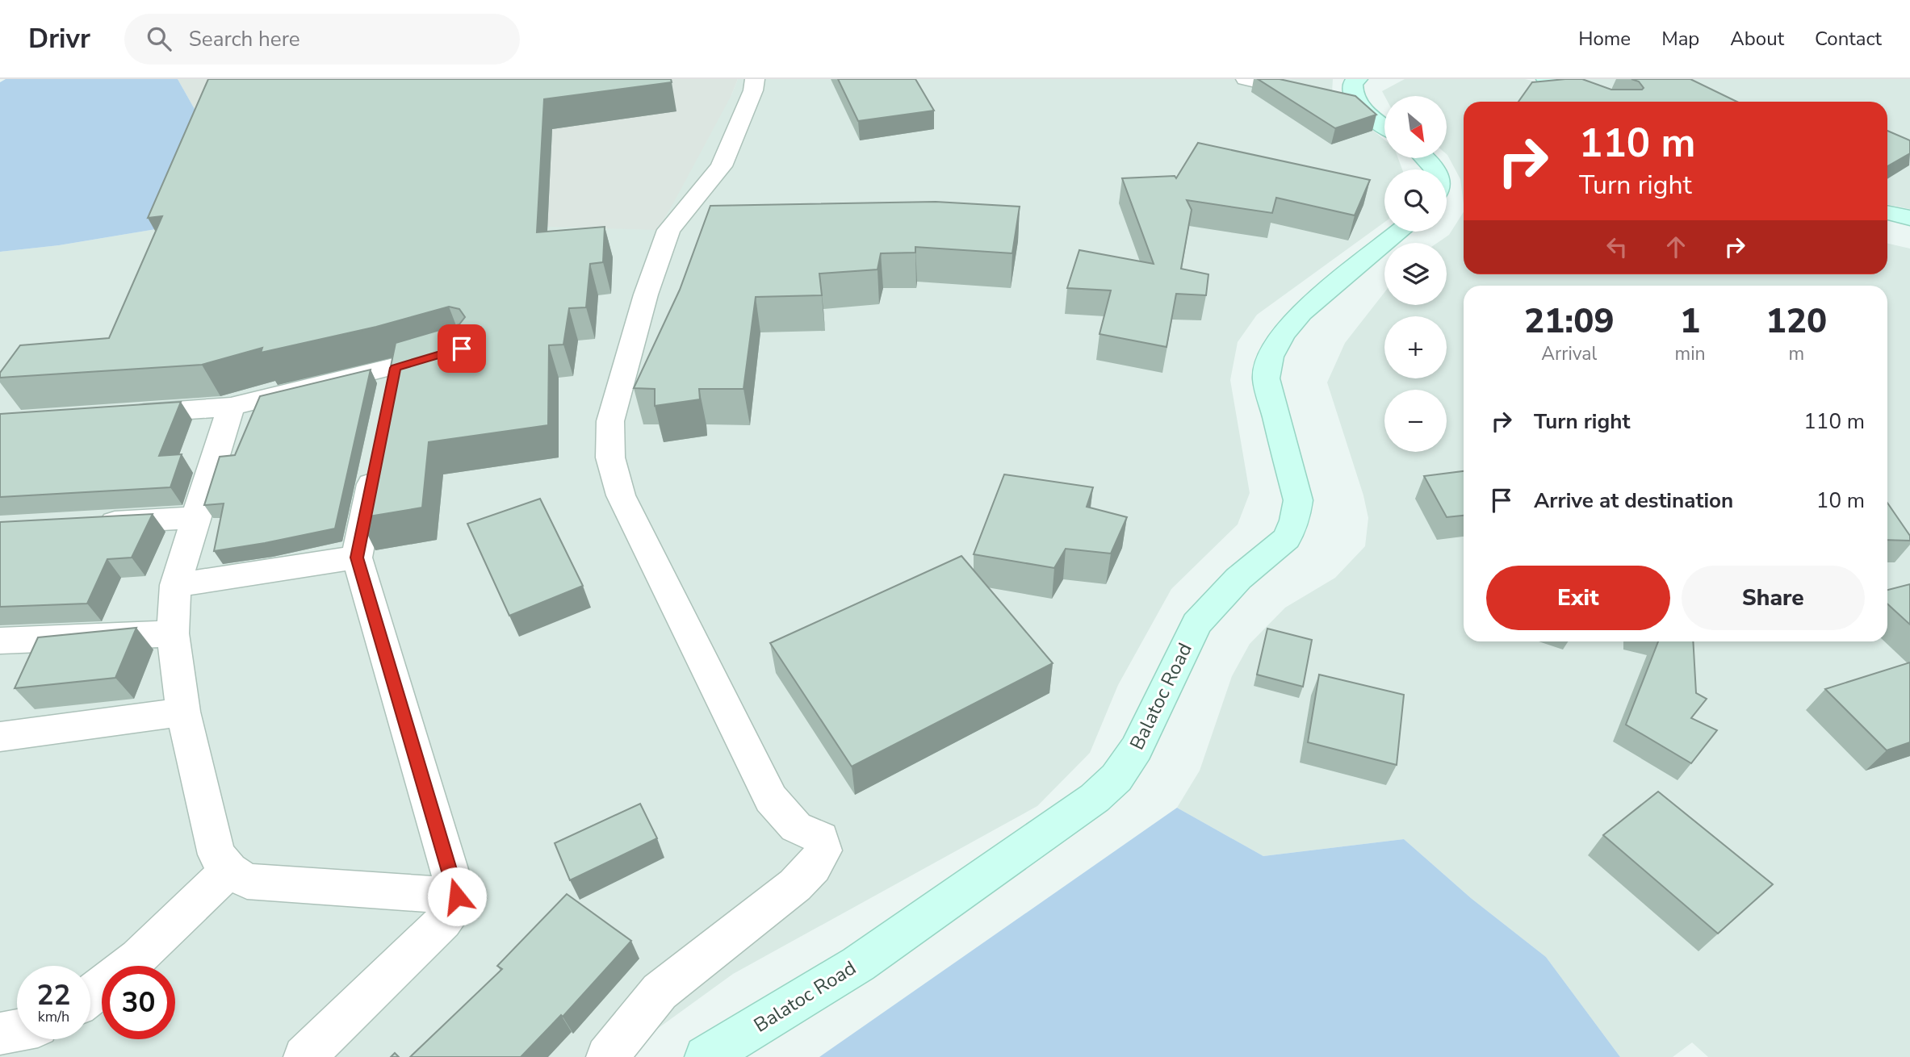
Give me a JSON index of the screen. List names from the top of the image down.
{
  "streets": {
    "main road": ["Balatoc Road"]
  },
  "north": "bottom right",
  "page": {
    "header": "Drivr",
    "search": "Search here",
    "nav": [
      "Home",
      "Map",
      "About",
      "Contact"
    ],
    "map_buttons": ["+", "−"],
    "turn": ["110 m", "Turn right"],
    "eta": [
      "21:09",
      "Arrival",
      "1",
      "min",
      "120",
      "m"
    ],
    "list": [
      {
        "name": "Turn right",
        "value": "110 m"
      },
      {
        "name": "Arrive at destination",
        "value": "10 m"
      }
    ],
    "buttons": ["Exit", "Share"],
    "speed": "22 km/h",
    "limit": "30"
  }
}
